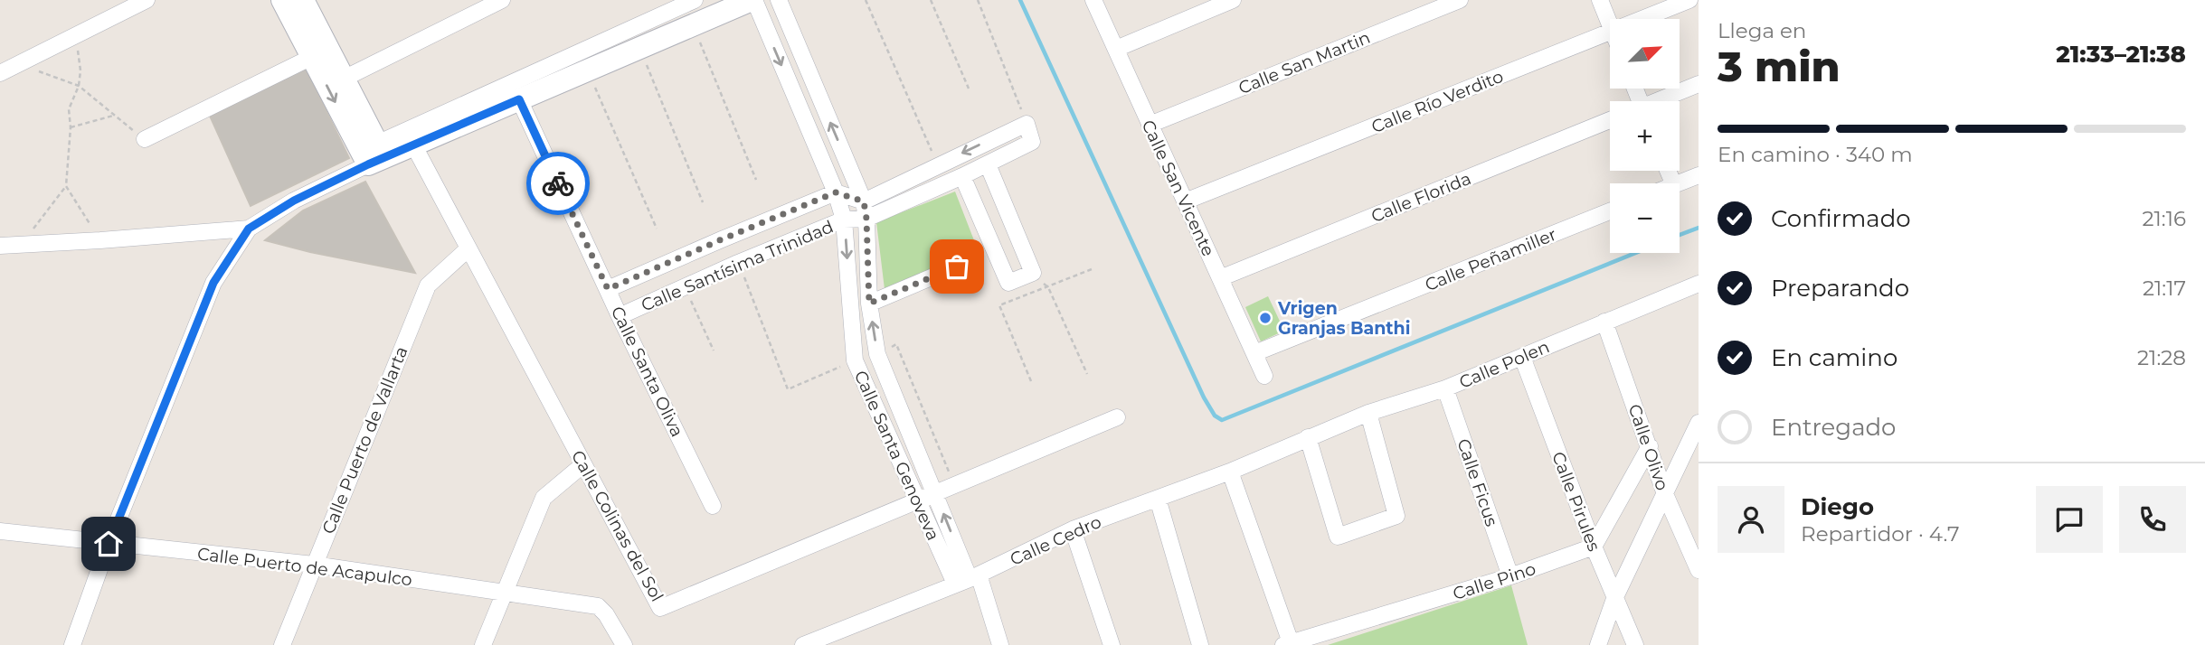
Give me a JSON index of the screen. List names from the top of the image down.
{
  "streets": {
    "street": [
      "Calle San Martin",
      "Calle Río Verdito",
      "Calle San Vicente",
      "Calle Florida",
      "Calle Peñamiller",
      "Calle Santísima Trinidad",
      "Calle Polen",
      "Calle Santa Oliva",
      "Calle Puerto de Vallarta",
      "Calle Olivo",
      "Calle Santa Genoveva",
      "Calle Ficus",
      "Calle Pirules",
      "Calle Colinas del Sol",
      "Calle Cedro",
      "Calle Puerto de Acapulco",
      "Calle Pino"
    ]
  },
  "crossings": [
    ["Calle San Martin", "Calle San Vicente"],
    ["Calle Río Verdito", "Calle San Vicente"],
    ["Calle San Vicente", "Calle Florida"],
    ["Calle San Vicente", "Calle Peñamiller"],
    ["Calle Santísima Trinidad", "Calle Santa Oliva"],
    ["Calle Santísima Trinidad", "Calle Santa Genoveva"],
    ["Calle Polen", "Calle Olivo"],
    ["Calle Polen", "Calle Ficus"],
    ["Calle Polen", "Calle Pirules"],
    ["Calle Polen", "Calle Cedro"],
    ["Calle Puerto de Vallarta", "Calle Colinas del Sol"],
    ["Calle Puerto de Vallarta", "Calle Puerto de Acapulco"],
    ["Calle Santa Genoveva", "Calle Colinas del Sol"],
    ["Calle Santa Genoveva", "Calle Cedro"],
    ["Calle Ficus", "Calle Pino"],
    ["Calle Pirules", "Calle Pino"]
  ],
  "places": ["Vrigen Granjas Banthi"],
  "north": "top right",
  "page": {
    "heading": ["3 min", "Llega en", "21:33–21:38"],
    "panel": ["Diego", "Repartidor · 4.7"],
    "map_buttons": ["+", "−"],
    "bar": "En camino · 340 m",
    "list": [
      ["Confirmado", "21:16"],
      ["Preparando", "21:17"],
      ["En camino", "21:28"],
      "Entregado"
    ]
  }
}
